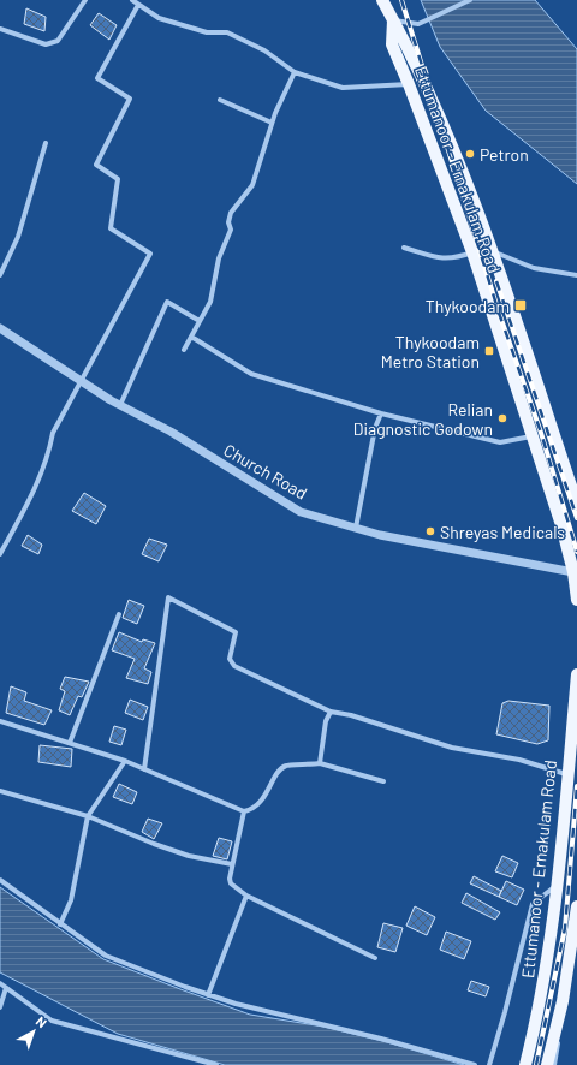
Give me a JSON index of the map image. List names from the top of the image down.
{
  "streets": {
    "main road": ["Ettumanoor - Ernakulam Road"],
    "street": ["Church Road"]
  },
  "crossings": [
    ["Ettumanoor - Ernakulam Road", "Church Road"]
  ],
  "places": {
    "other": ["Petron", "Relian Diagnostic Godown", "Shreyas Medicals"],
    "transit": ["Thykoodam", "Thykoodam Metro Station"]
  },
  "north": "top right"
}
